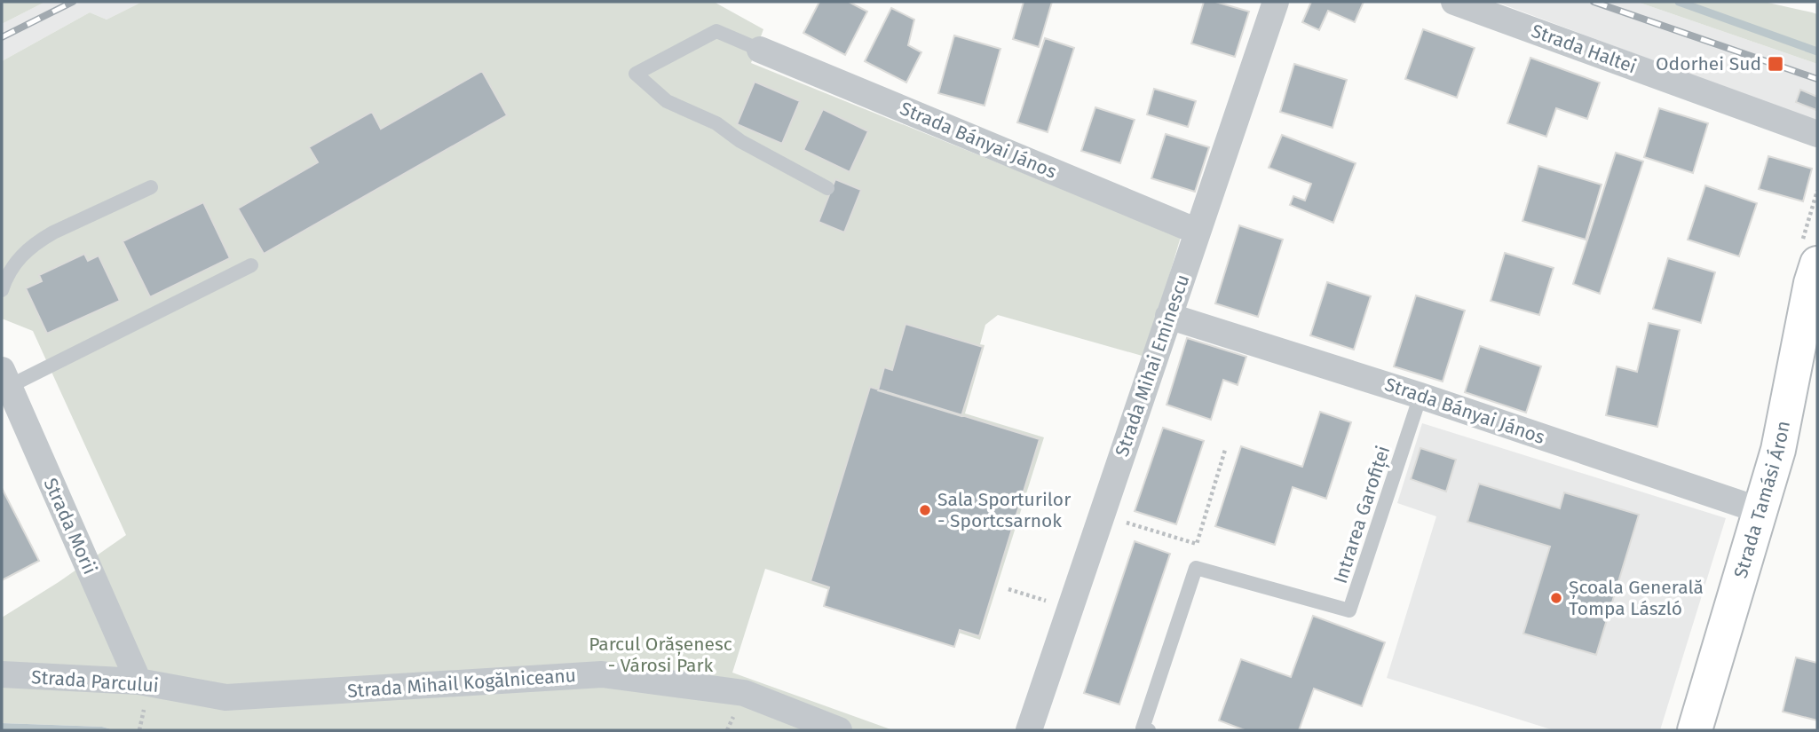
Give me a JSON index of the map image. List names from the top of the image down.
{
  "streets": {
    "main road": ["Strada Tamási Áron"],
    "street": [
      "Strada Haltei",
      "Strada Bányai János",
      "Strada Mihai Eminescu",
      "Strada Morii",
      "Strada Parcului",
      "Strada Mihail Kogălniceanu"
    ],
    "lane": ["Intrarea Garofiței"]
  },
  "crossings": [
    ["Strada Bányai János", "Strada Mihai Eminescu"],
    ["Strada Bányai János", "Strada Tamási Áron"],
    ["Strada Bányai János", "Intrarea Garofiței"],
    ["Strada Morii", "Strada Parcului"],
    ["Strada Parcului", "Strada Mihail Kogălniceanu"]
  ],
  "parks": ["Parcul Orășenesc - Városi Park"],
  "places": {
    "transit": ["Odorhei Sud"],
    "other": ["Sala Sporturilor - Sportcsarnok", "Școala Generală Tompa László"]
  }
}
